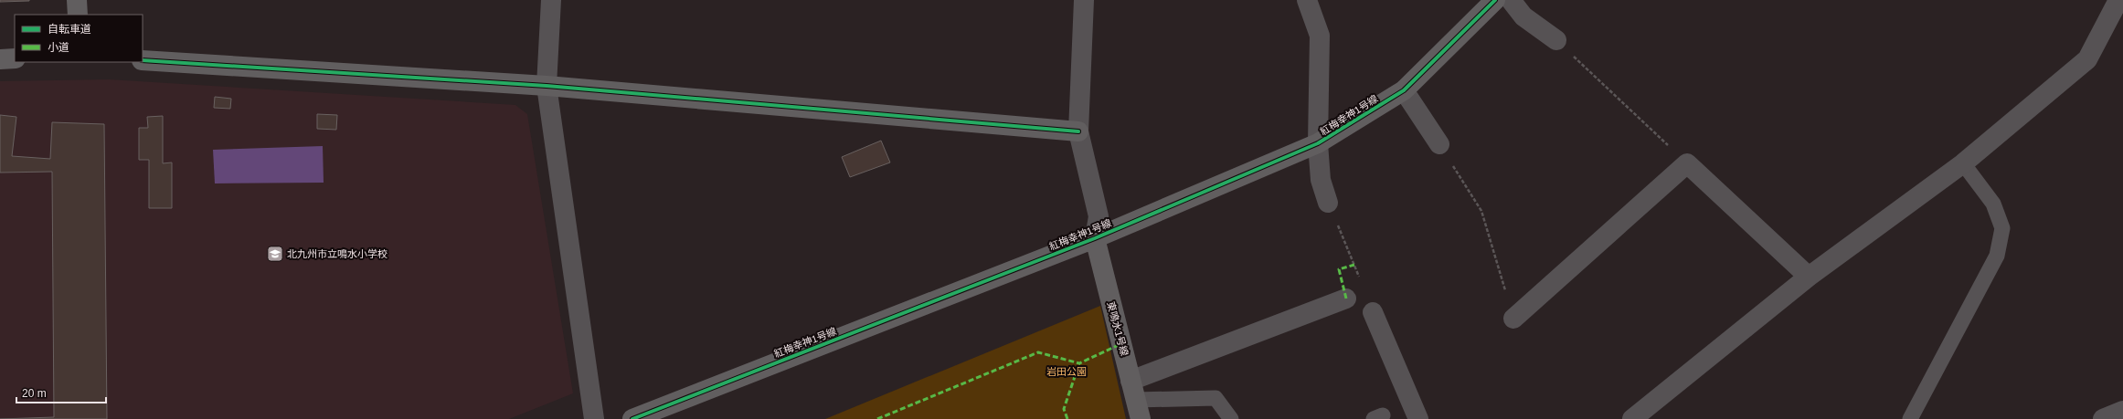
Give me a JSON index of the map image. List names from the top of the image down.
{
  "streets": {
    "street": ["紅梅幸神1号線", "東鳴水1号線"]
  },
  "crossings": [
    ["紅梅幸神1号線", "東鳴水1号線"]
  ],
  "parks": ["岩田公園"],
  "places": {
    "school or university": ["北九州市立鳴水小学校"]
  },
  "legend": ["自転車道", "小道"],
  "scale_bar": "20 m"
}
